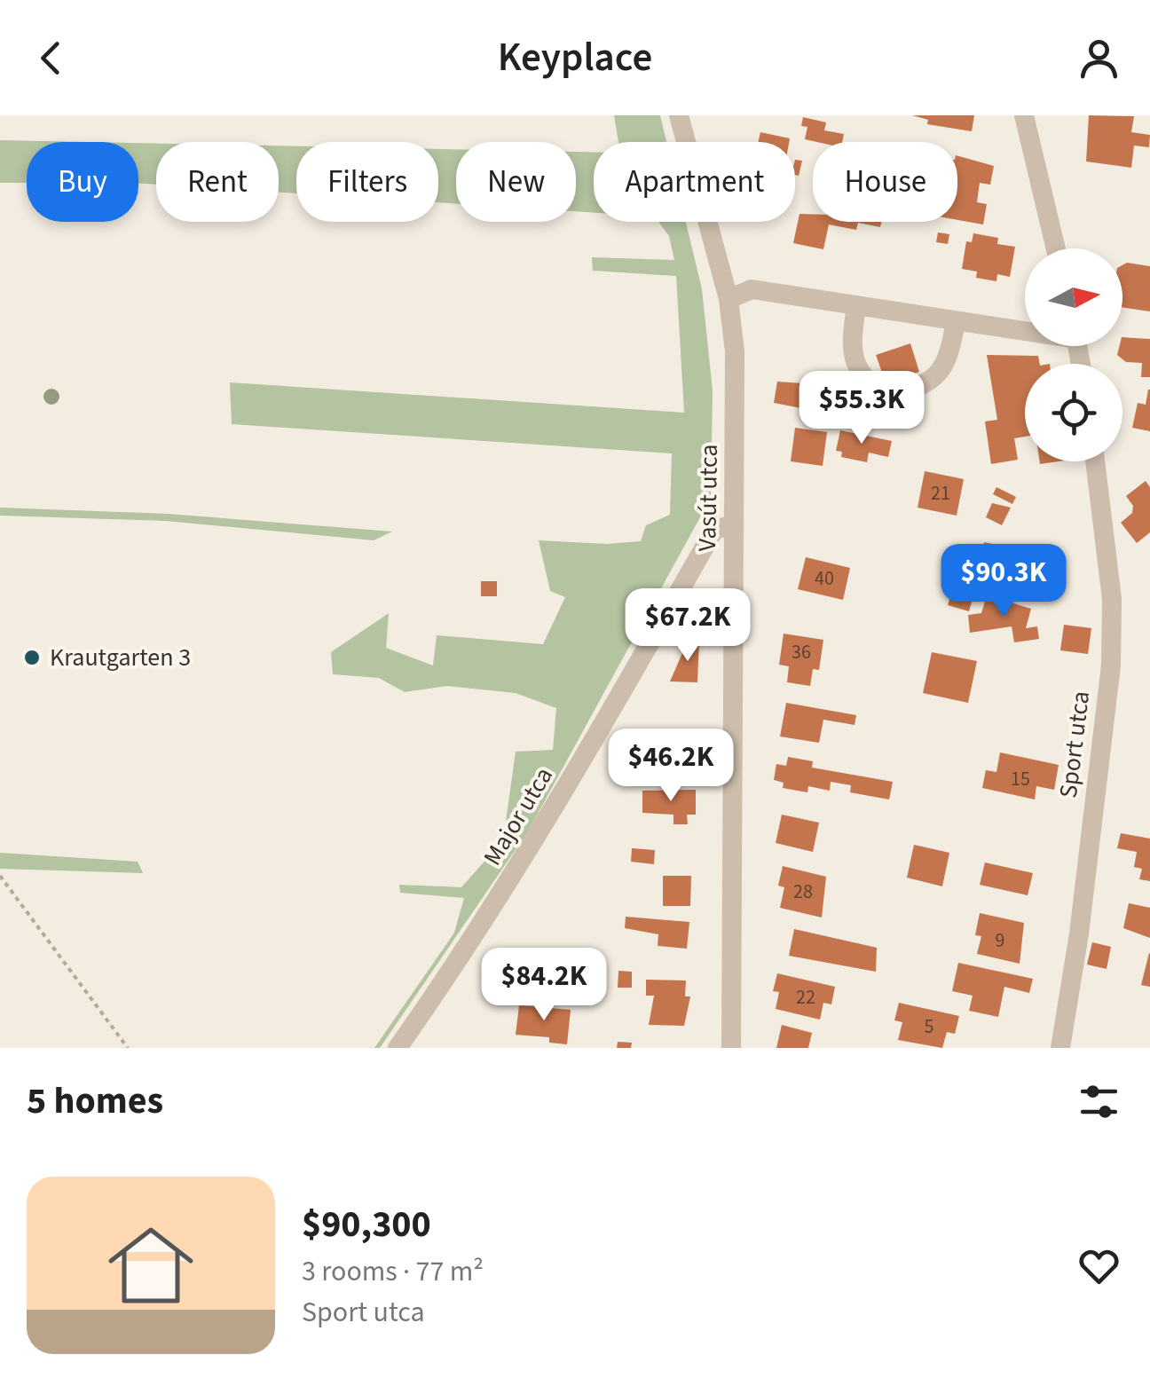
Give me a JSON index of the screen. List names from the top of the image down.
{
  "streets": {
    "street": ["Vasút utca", "Sport utca", "Major utca"]
  },
  "crossings": [
    ["Vasút utca", "Major utca"]
  ],
  "places": ["Krautgarten 3"],
  "house_numbers": [
    "21",
    "40",
    "36",
    "15",
    "28",
    "9",
    "22",
    "5"
  ],
  "north": "right",
  "page": {
    "header": "Keyplace",
    "chip": [
      "Buy",
      "Rent",
      "Filters",
      "New",
      "Apartment",
      "House"
    ],
    "price": [
      "$55.3K",
      "$90.3K",
      "$67.2K",
      "$46.2K",
      "$84.2K"
    ],
    "heading": "5 homes",
    "list": [
      {
        "name": "$90,300",
        "note": "3 rooms · 77 m² · Sport utca"
      }
    ]
  }
}
